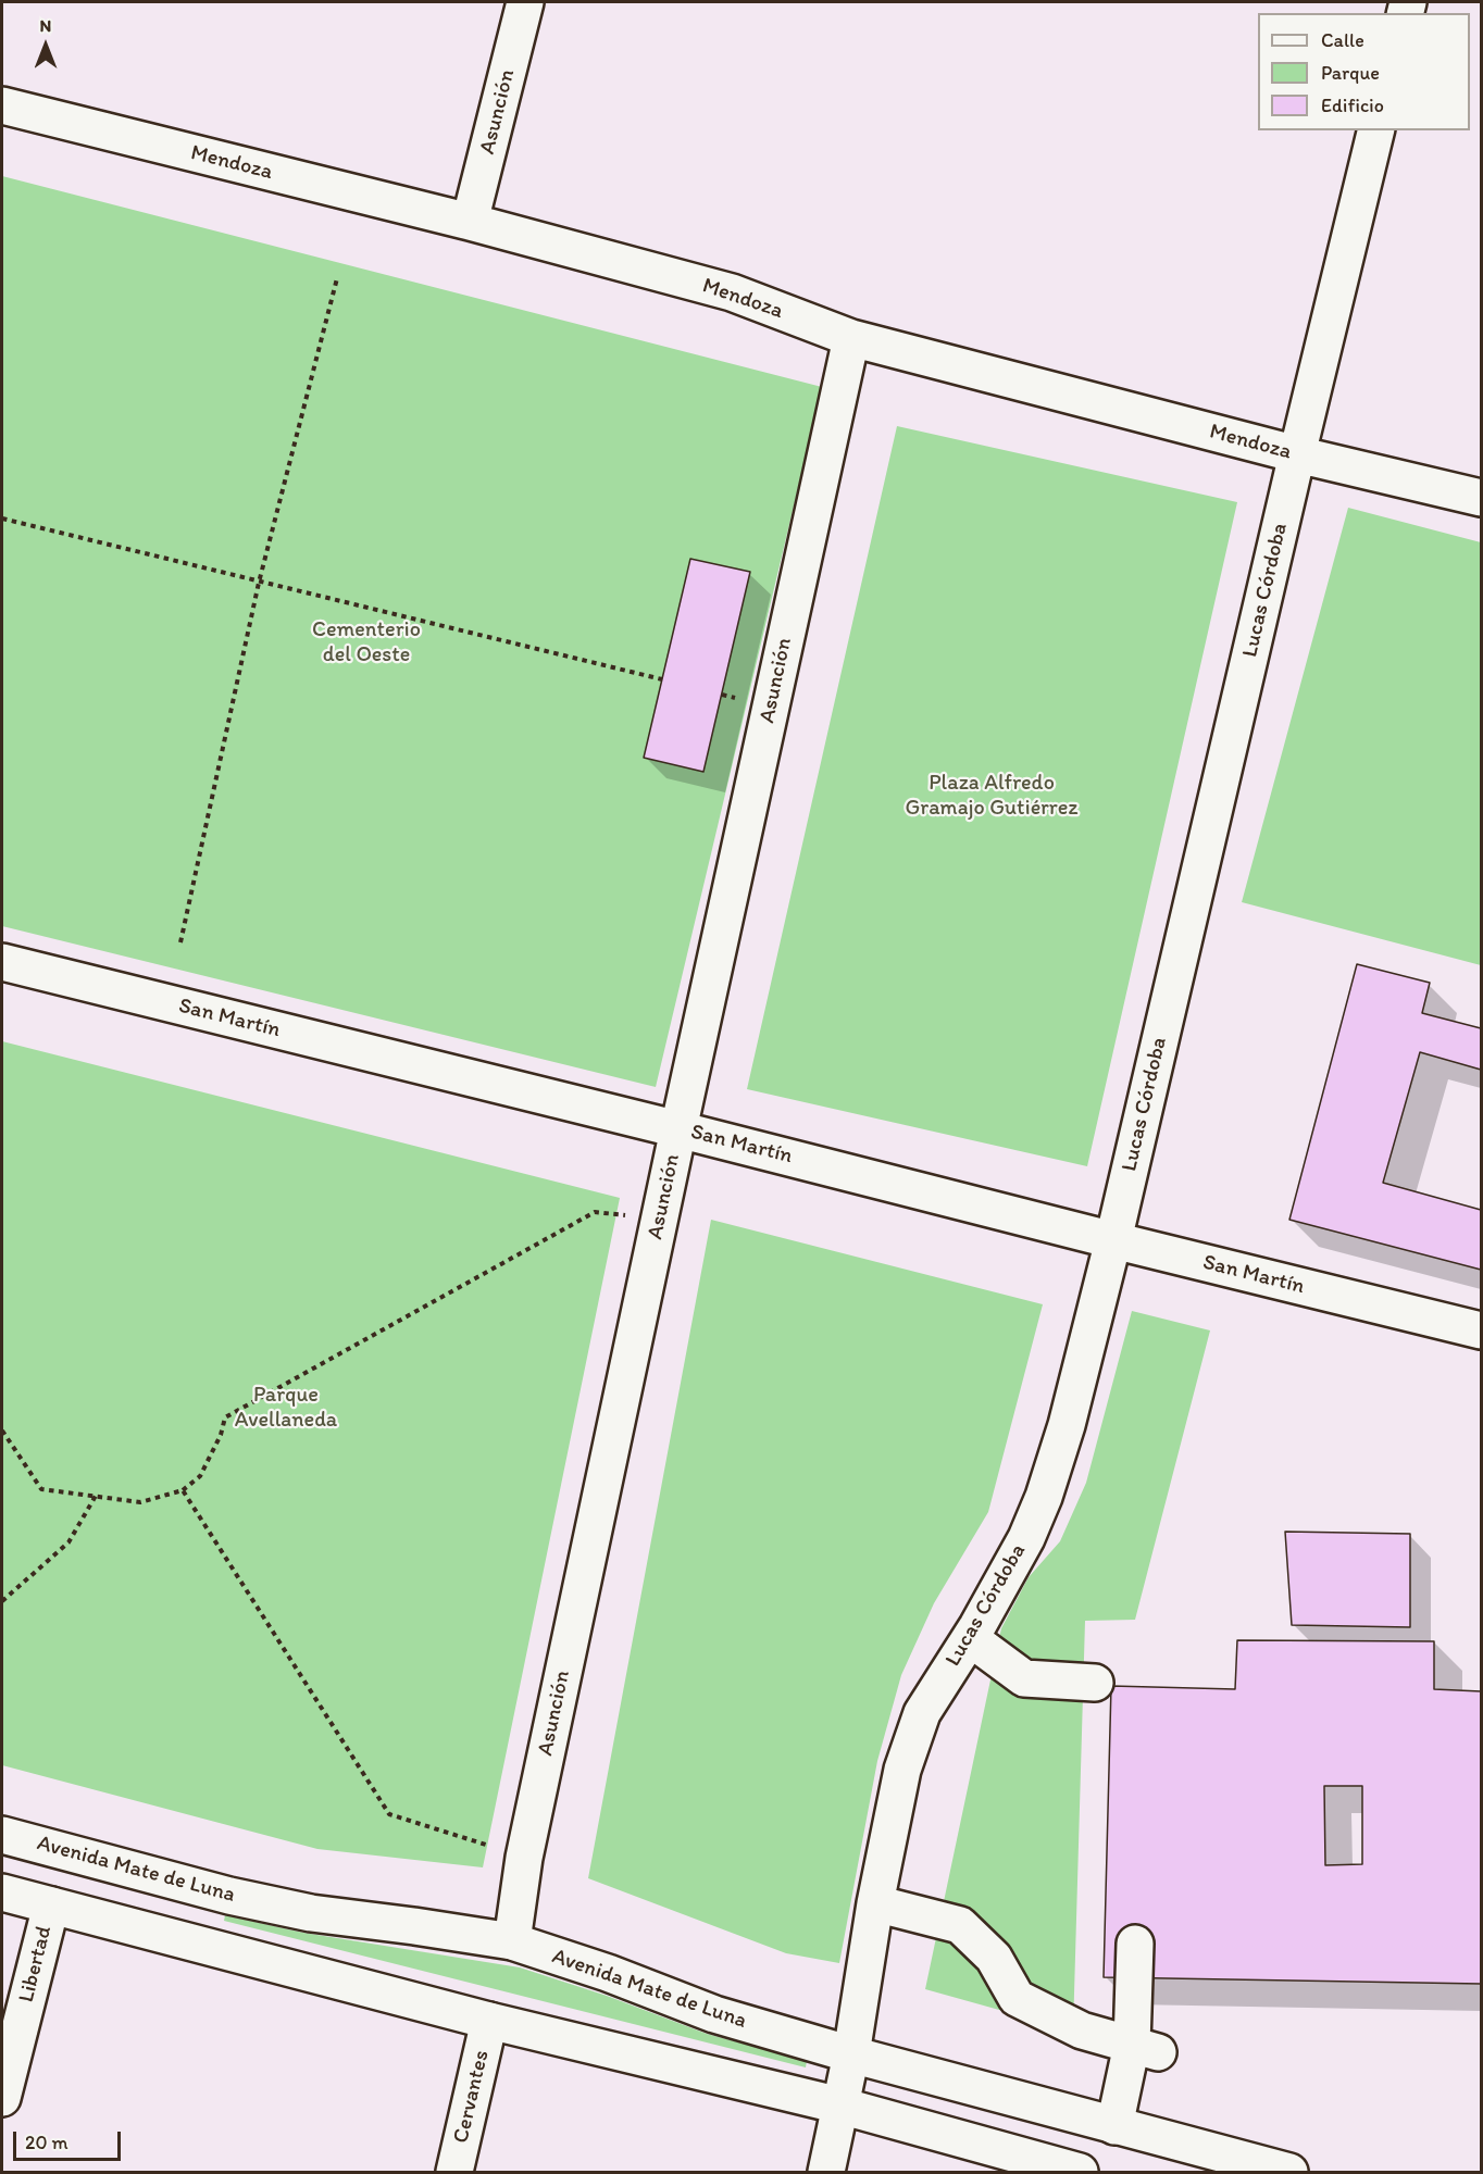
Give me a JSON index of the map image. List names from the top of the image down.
{
  "streets": {
    "street": [
      "Asunción",
      "Mendoza",
      "Lucas Córdoba",
      "San Martín",
      "Avenida Mate de Luna",
      "Libertad",
      "Cervantes"
    ]
  },
  "crossings": [
    ["Asunción", "Mendoza"],
    ["Asunción", "San Martín"],
    ["Asunción", "Avenida Mate de Luna"],
    ["Mendoza", "Lucas Córdoba"],
    ["Lucas Córdoba", "San Martín"],
    ["Lucas Córdoba", "Avenida Mate de Luna"]
  ],
  "parks": ["Cementerio del Oeste", "Plaza Alfredo Gramajo Gutiérrez", "Parque Avellaneda"],
  "legend": ["Calle", "Parque", "Edificio"],
  "scale_bar": "20 m",
  "north": "top"
}
